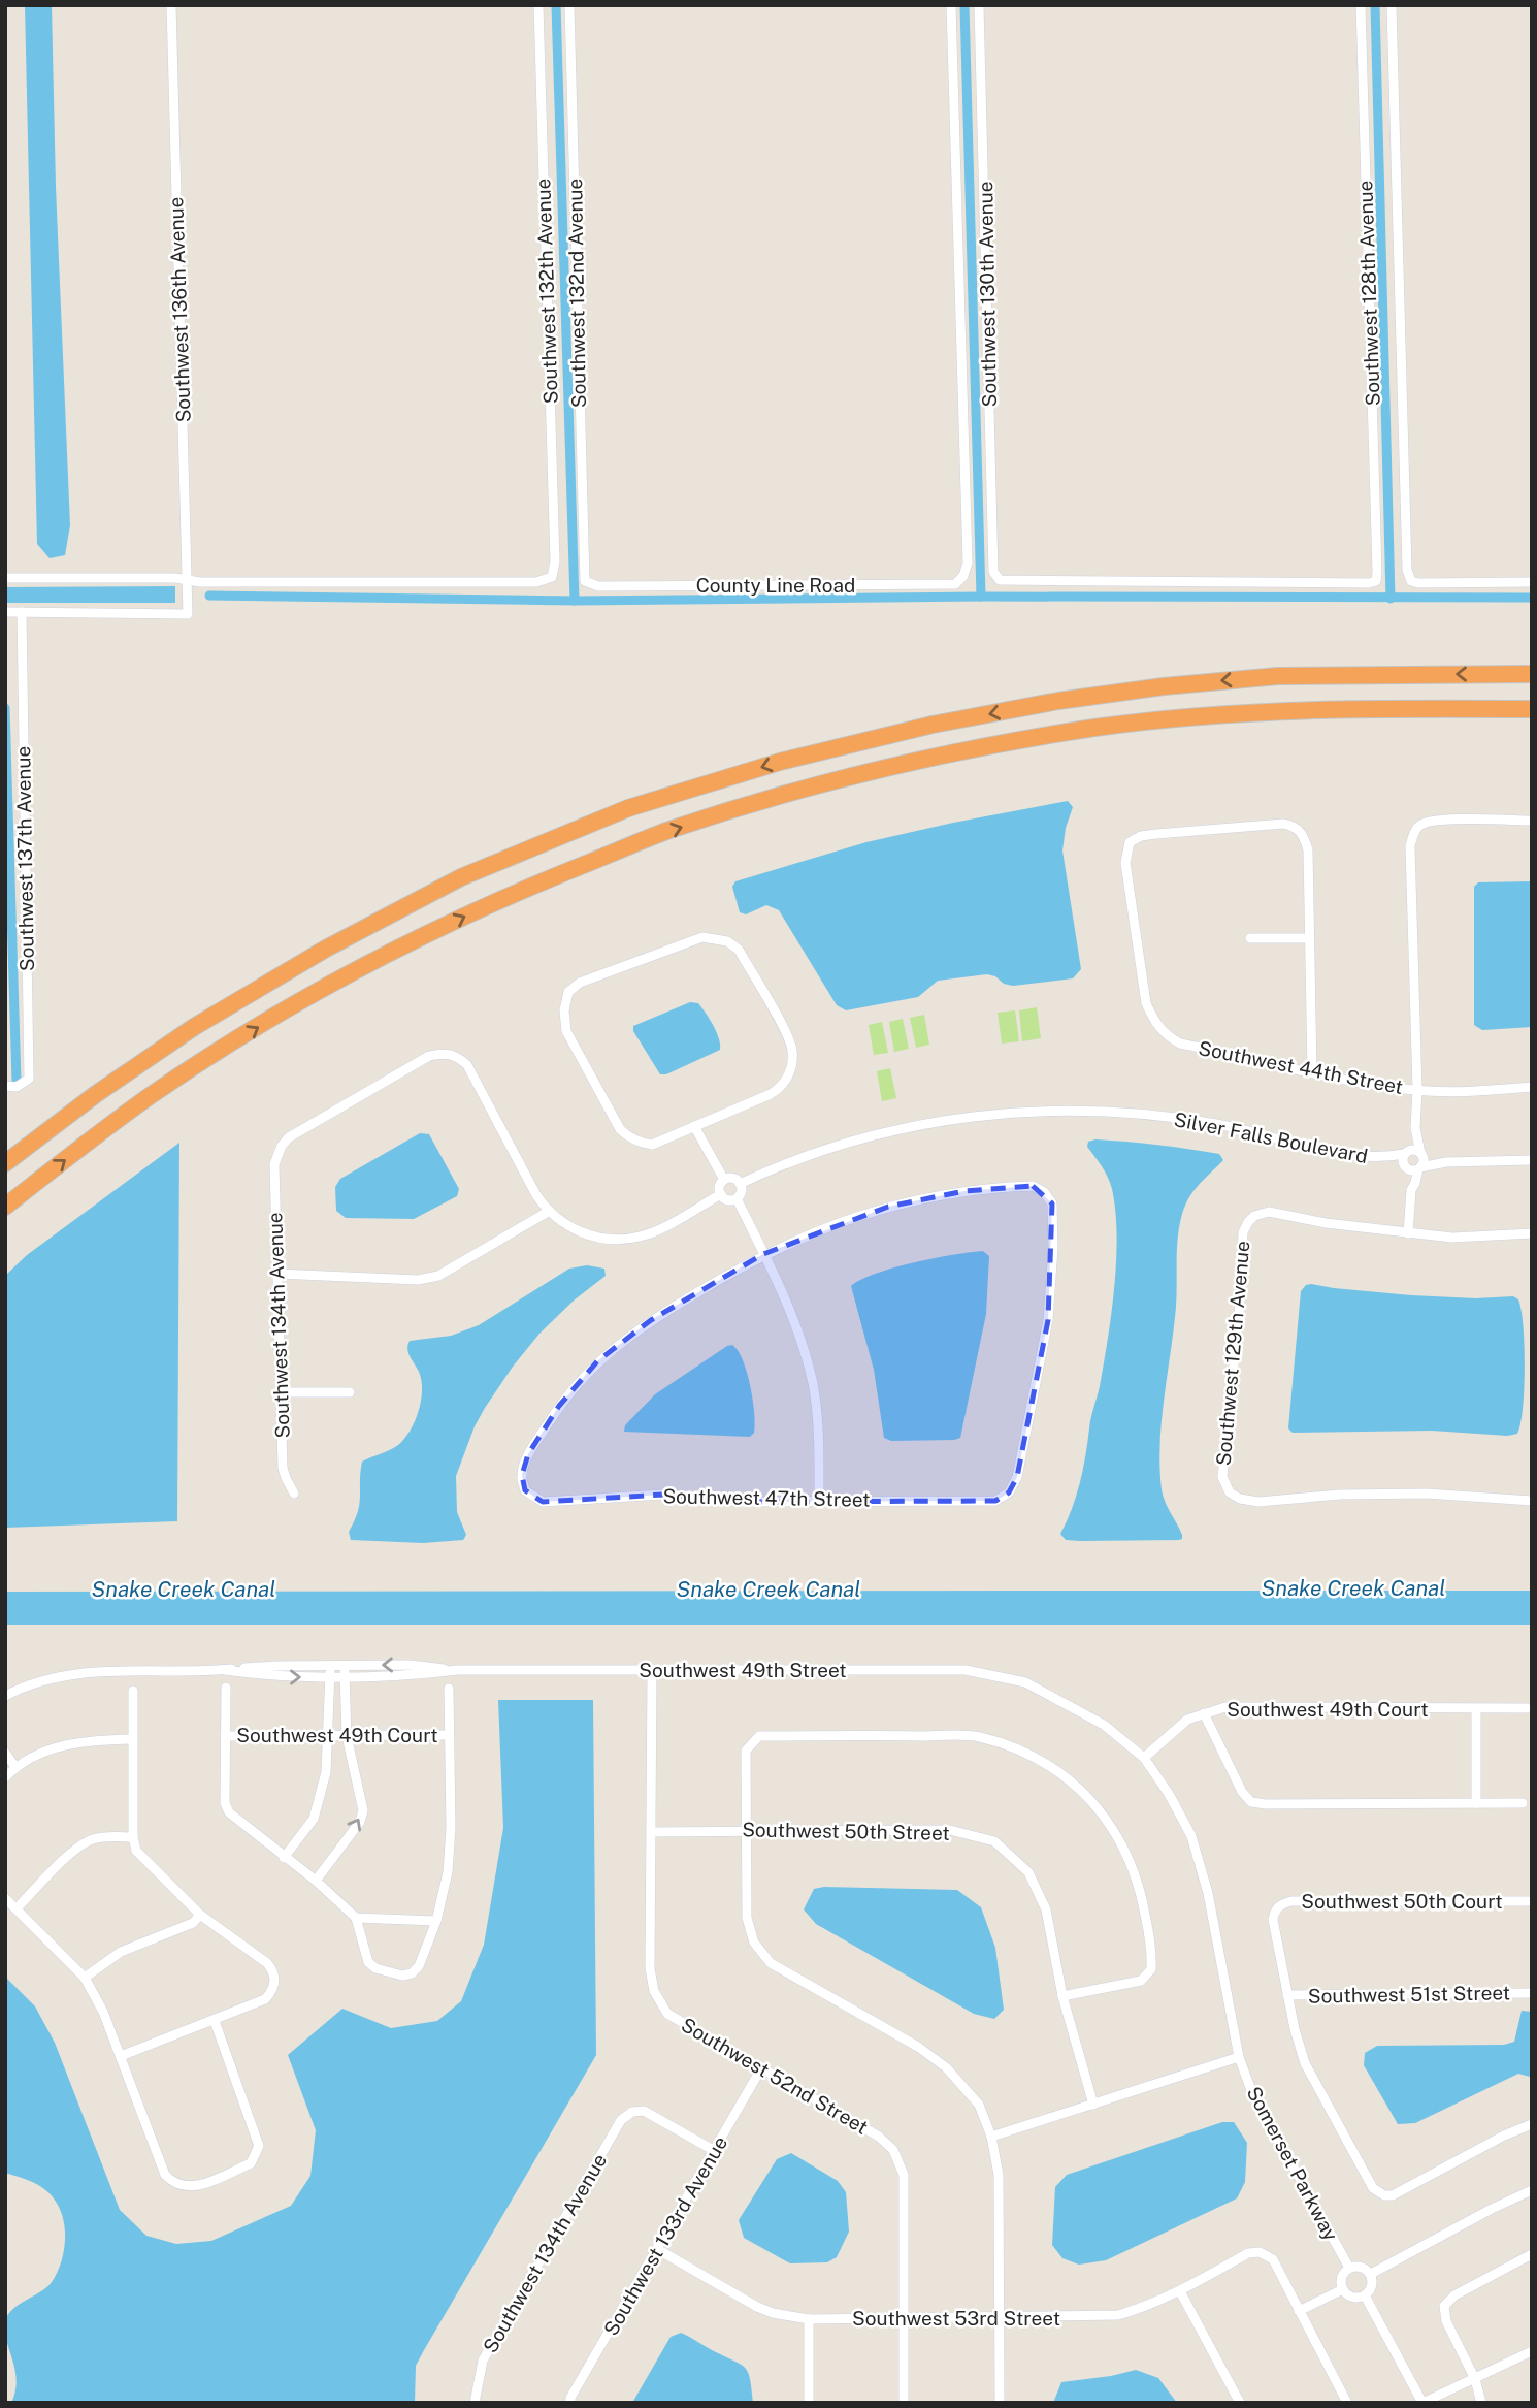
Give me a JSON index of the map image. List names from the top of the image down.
{
  "streets": {
    "street": [
      "Southwest 132th Avenue",
      "Southwest 132nd Avenue",
      "Southwest 128th Avenue",
      "Southwest 130th Avenue",
      "Southwest 136th Avenue",
      "County Line Road",
      "Southwest 137th Avenue",
      "Southwest 44th Street",
      "Silver Falls Boulevard",
      "Southwest 134th Avenue",
      "Southwest 129th Avenue",
      "Southwest 47th Street",
      "Southwest 49th Street",
      "Southwest 49th Court",
      "Southwest 50th Street",
      "Southwest 50th Court",
      "Southwest 51st Street",
      "Southwest 52nd Street",
      "Somerset Parkway",
      "Southwest 133rd Avenue",
      "Southwest 53rd Street"
    ]
  },
  "crossings": [
    ["Southwest 132th Avenue", "Southwest 136th Avenue"],
    ["Southwest 132nd Avenue", "County Line Road"],
    ["Southwest 128th Avenue", "Southwest 130th Avenue"],
    ["Southwest 130th Avenue", "County Line Road"],
    ["Southwest 136th Avenue", "Southwest 137th Avenue"],
    ["Southwest 134th Avenue", "Southwest 133rd Avenue"],
    ["Southwest 49th Street", "Southwest 49th Court"],
    ["Southwest 50th Street", "Southwest 52nd Street"],
    ["Southwest 50th Court", "Southwest 51st Street"],
    ["Southwest 52nd Street", "Southwest 133rd Avenue"],
    ["Southwest 52nd Street", "Southwest 53rd Street"],
    ["Southwest 133rd Avenue", "Southwest 53rd Street"]
  ],
  "water": ["Snake Creek Canal"]
}
